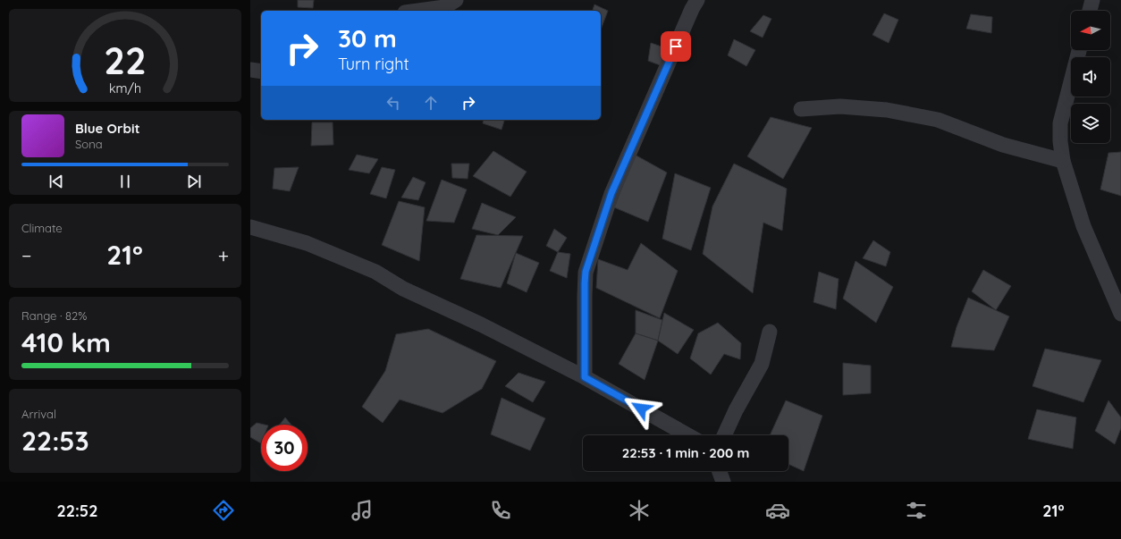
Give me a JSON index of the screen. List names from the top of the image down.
{
  "north": "left",
  "page": {
    "turn": ["30 m", "Turn right"],
    "song": ["Blue Orbit", "Sona"],
    "tile": [
      "Climate",
      ["Range · 82%", "410 km"],
      ["Arrival", "22:53"]
    ],
    "heat": ["−", "21°", "+"],
    "limit": "30",
    "trip": "22:53 · 1 min · 200 m",
    "tabs": ["22:52", "21°"],
    "gauge": ["22", "km/h"]
  }
}
